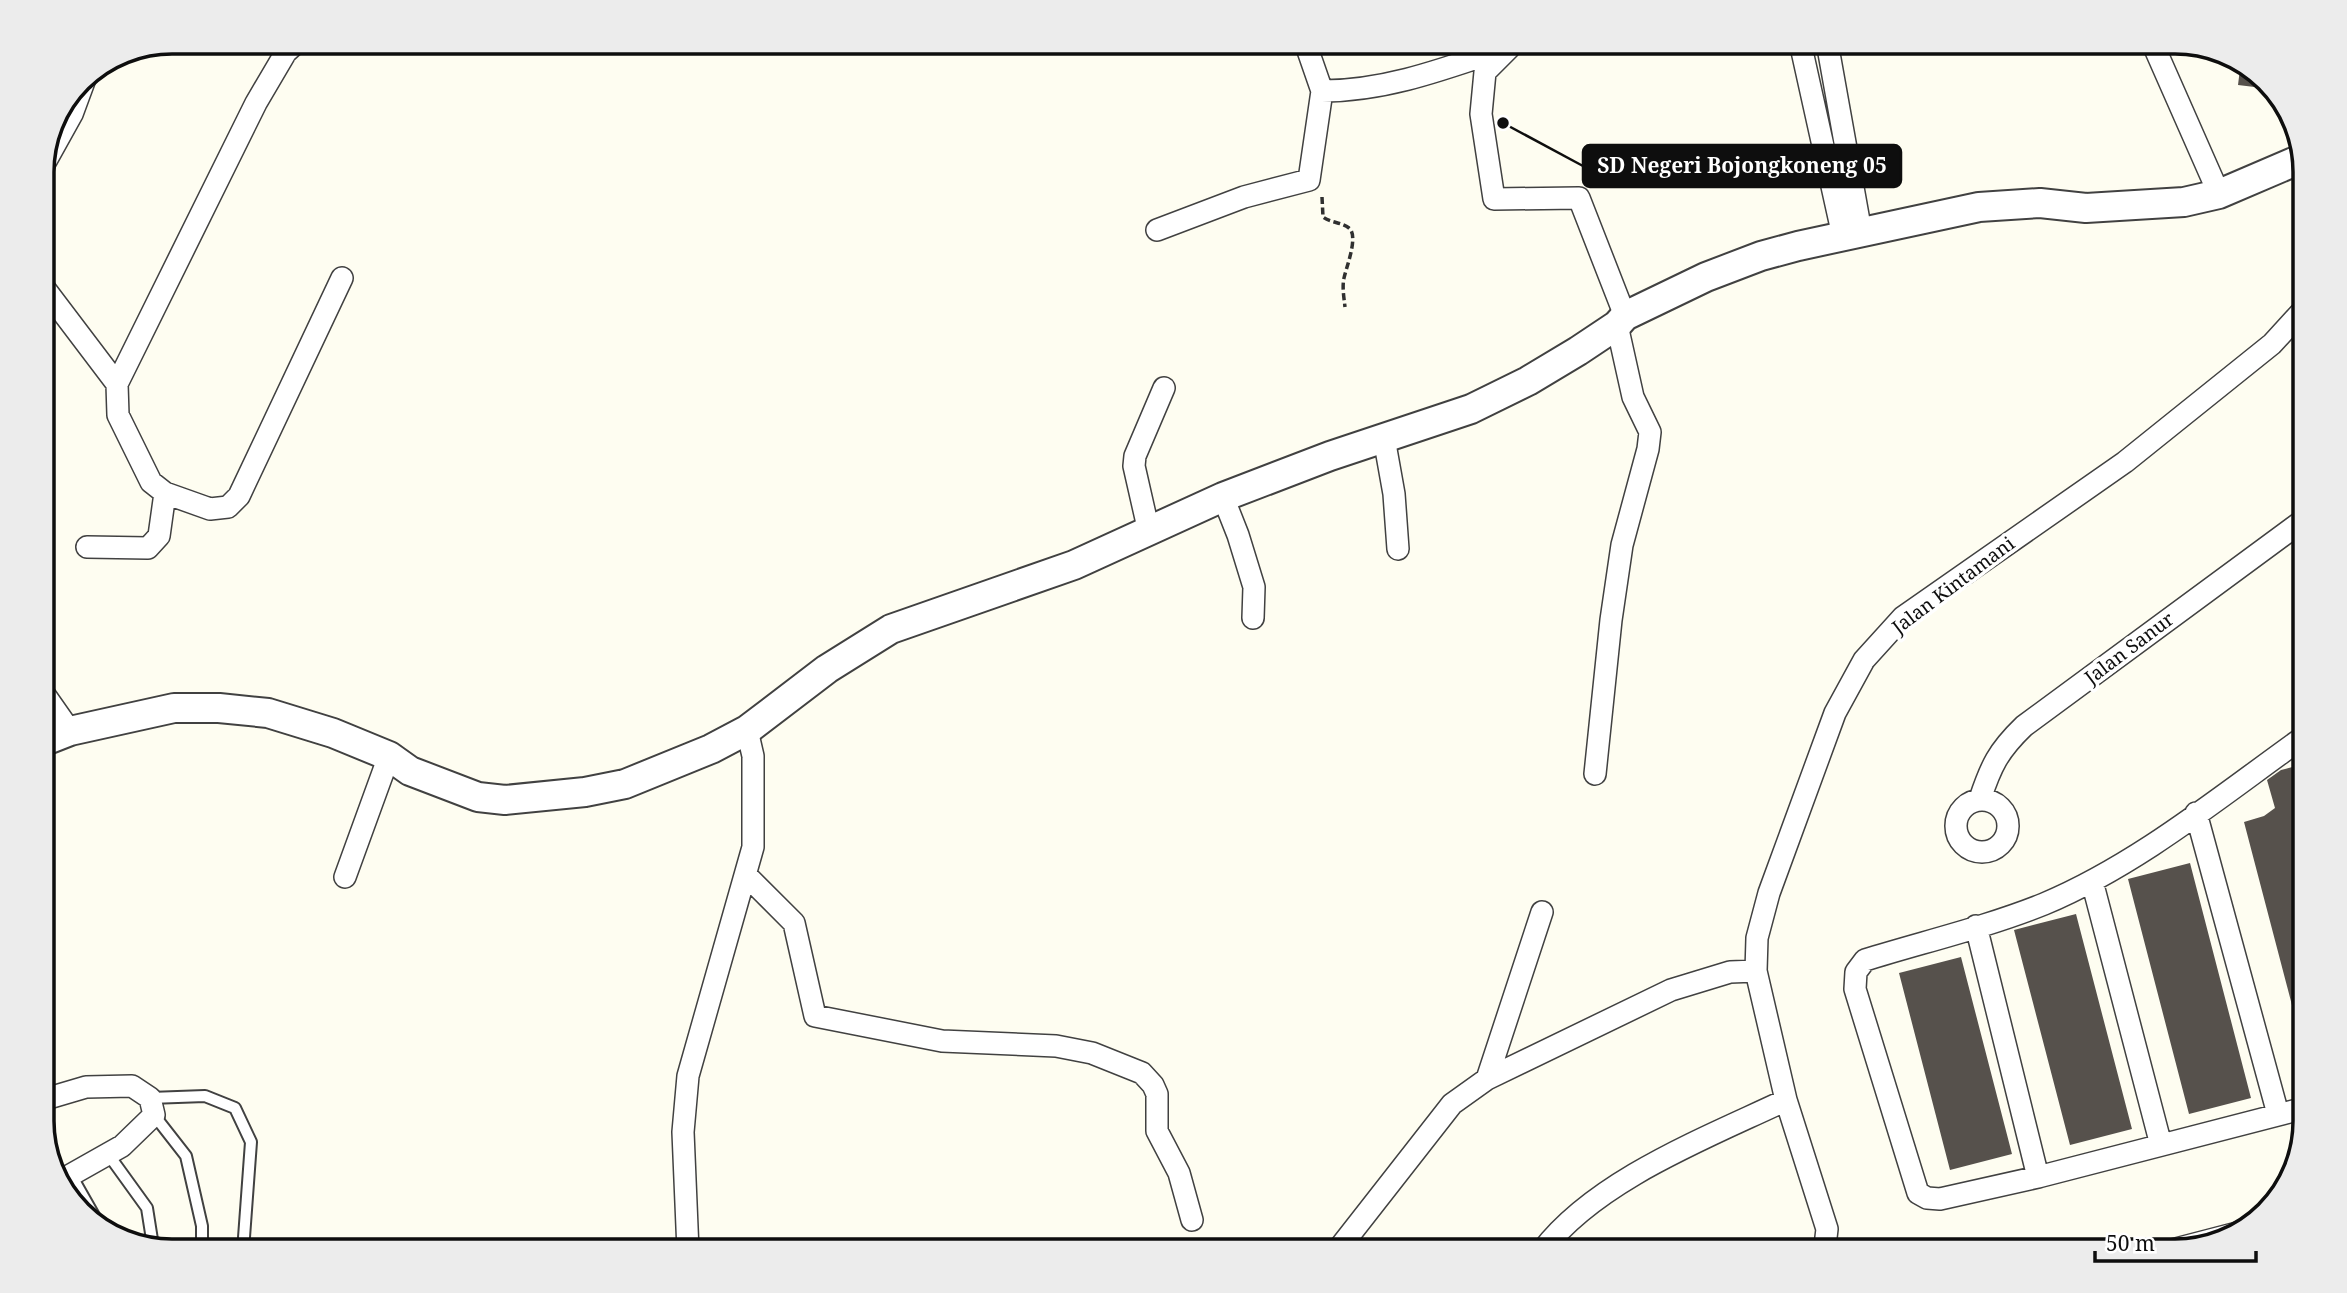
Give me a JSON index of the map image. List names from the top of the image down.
{
  "streets": {
    "street": ["Jalan Kintamani", "Jalan Sanur"]
  },
  "places": ["SD Negeri Bojongkoneng 05"],
  "scale_bar": "50 m"
}
